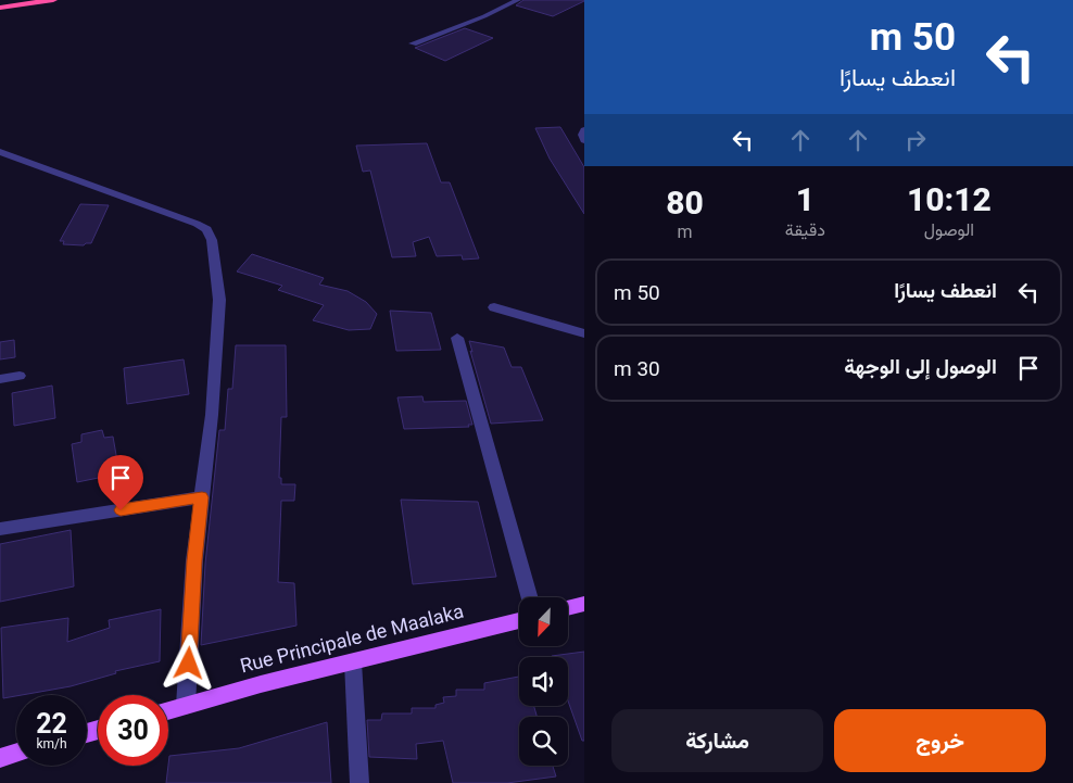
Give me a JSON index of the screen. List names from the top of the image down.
{
  "streets": {
    "main road": ["Rue Principale de Maalaka"]
  },
  "north": "bottom left",
  "page": {
    "turn": ["50 m", "انعطف يسارًا"],
    "eta": [
      "10:12",
      "الوصول",
      "1",
      "دقيقة",
      "80",
      "m"
    ],
    "list": [
      {
        "name": "انعطف يسارًا",
        "value": "50 m"
      },
      {
        "name": "الوصول إلى الوجهة",
        "value": "30 m"
      }
    ],
    "speed": "22 km/h",
    "limit": "30",
    "buttons": ["خروج", "مشاركة"]
  }
}
